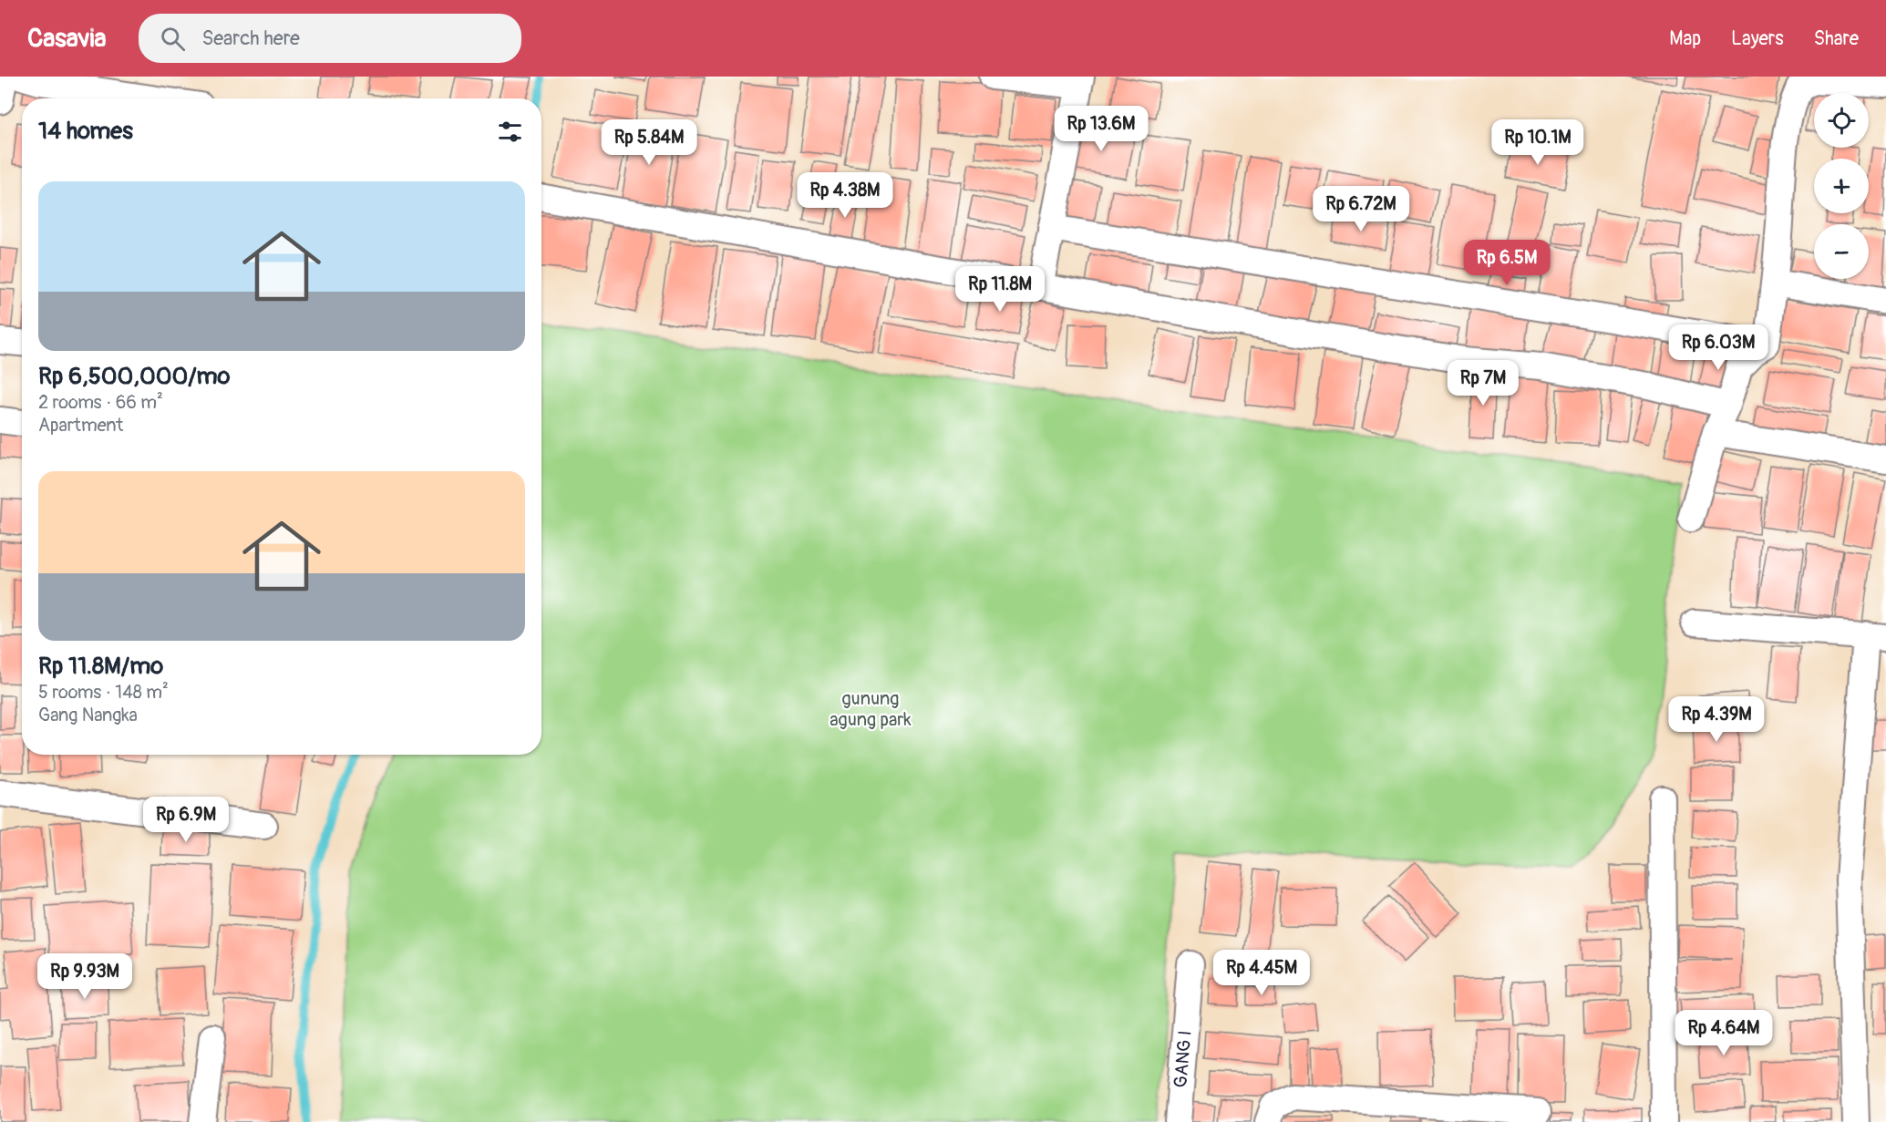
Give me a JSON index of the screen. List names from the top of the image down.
{
  "streets": {
    "street": ["GANG I"]
  },
  "parks": ["gunung agung park"],
  "page": {
    "header": "Casavia",
    "search": "Search here",
    "nav": ["Map", "Layers", "Share"],
    "map_buttons": ["+", "−"],
    "heading": "14 homes",
    "price": [
      "Rp 13.6M",
      "Rp 5.84M",
      "Rp 10.1M",
      "Rp 4.38M",
      "Rp 6.72M",
      "Rp 6.5M",
      "Rp 11.8M",
      "Rp 6.03M",
      "Rp 7M",
      "Rp 4.39M",
      "Rp 6.9M",
      "Rp 4.45M",
      "Rp 9.93M",
      "Rp 4.64M"
    ],
    "list": [
      {
        "name": "Rp 6,500,000/mo",
        "note": "2 rooms · 66 m² · Apartment"
      },
      {
        "name": "Rp 11.8M/mo",
        "note": "5 rooms · 148 m² · Gang Nangka"
      }
    ]
  }
}
